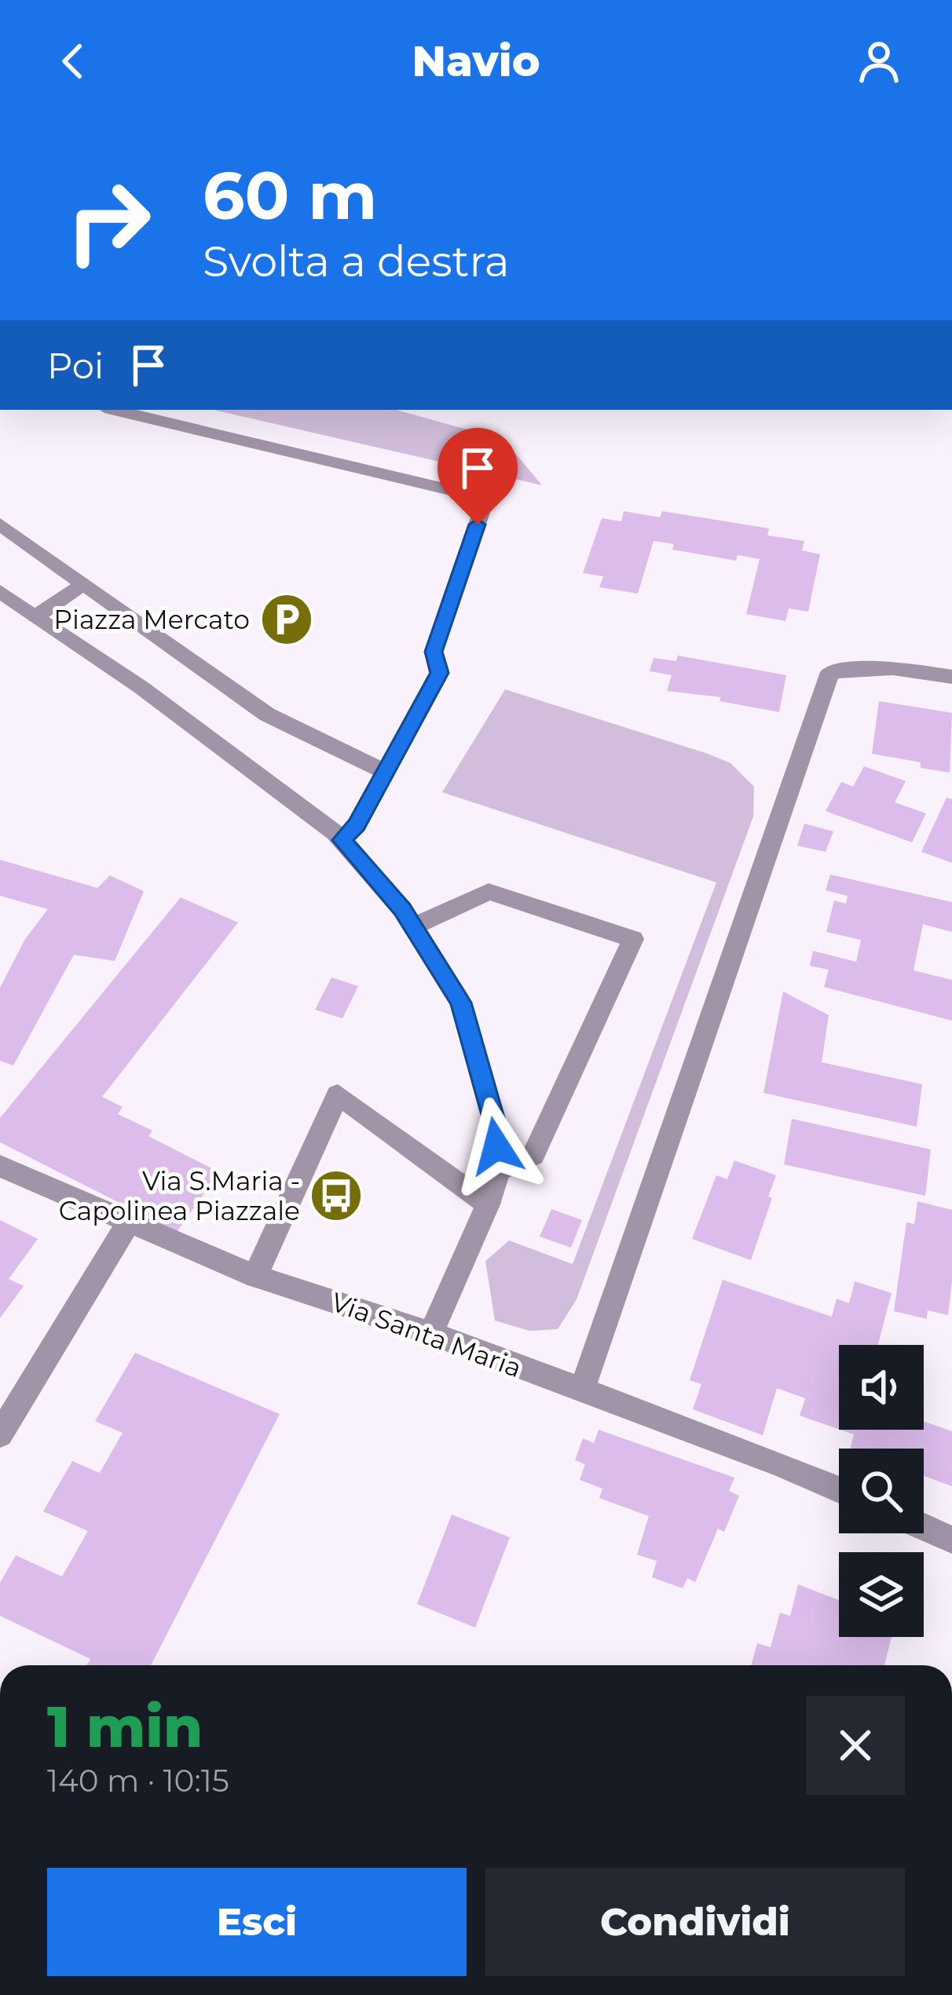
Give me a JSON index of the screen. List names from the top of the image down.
{
  "streets": {
    "street": ["Via Santa Maria"]
  },
  "places": {
    "parking": ["Piazza Mercato"],
    "bus stop": ["Via S.Maria - Capolinea Piazzale"]
  },
  "page": {
    "header": "Navio",
    "turn": ["60 m", "Svolta a destra"],
    "then": "Poi",
    "heading": ["1 min", "140 m · 10:15"],
    "buttons": ["Esci", "Condividi"]
  }
}
